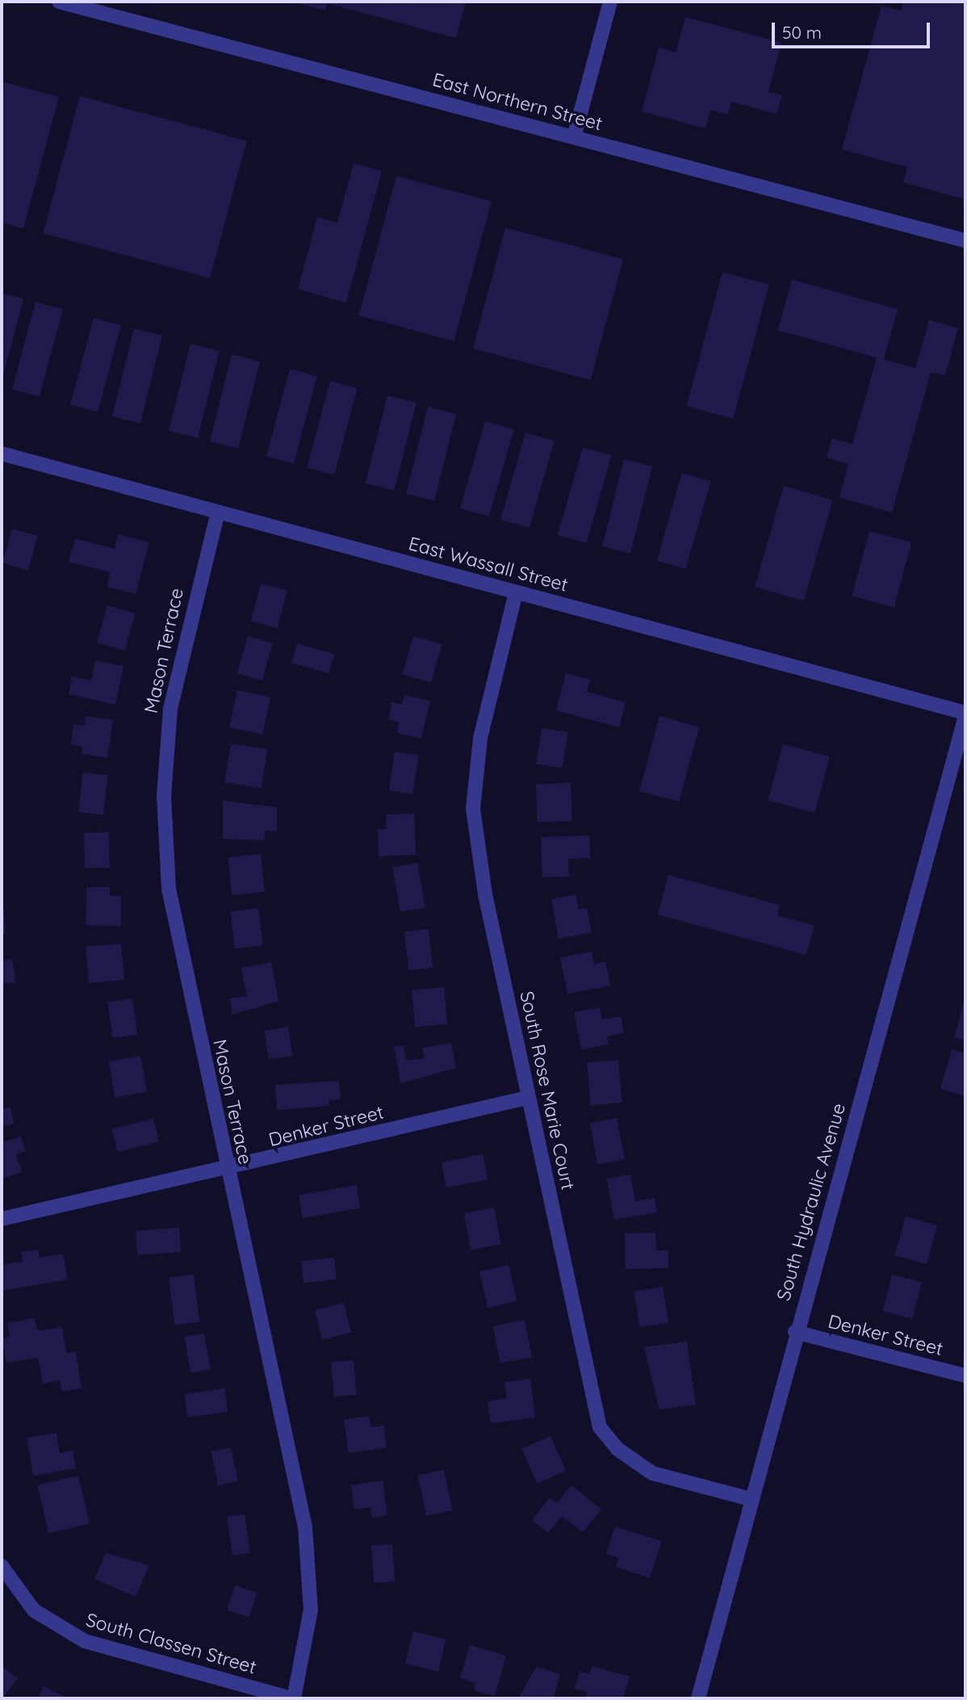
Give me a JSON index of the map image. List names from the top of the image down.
{
  "streets": {
    "street": [
      "East Northern Street",
      "East Wassall Street",
      "Mason Terrace",
      "South Rose Marie Court",
      "Denker Street",
      "South Hydraulic Avenue",
      "South Classen Street"
    ]
  },
  "crossings": [
    ["East Wassall Street", "Mason Terrace"],
    ["East Wassall Street", "South Rose Marie Court"],
    ["East Wassall Street", "South Hydraulic Avenue"],
    ["Mason Terrace", "Denker Street"],
    ["Mason Terrace", "South Classen Street"],
    ["South Rose Marie Court", "Denker Street"],
    ["South Rose Marie Court", "South Hydraulic Avenue"],
    ["Denker Street", "South Hydraulic Avenue"]
  ],
  "scale_bar": "50 m"
}
